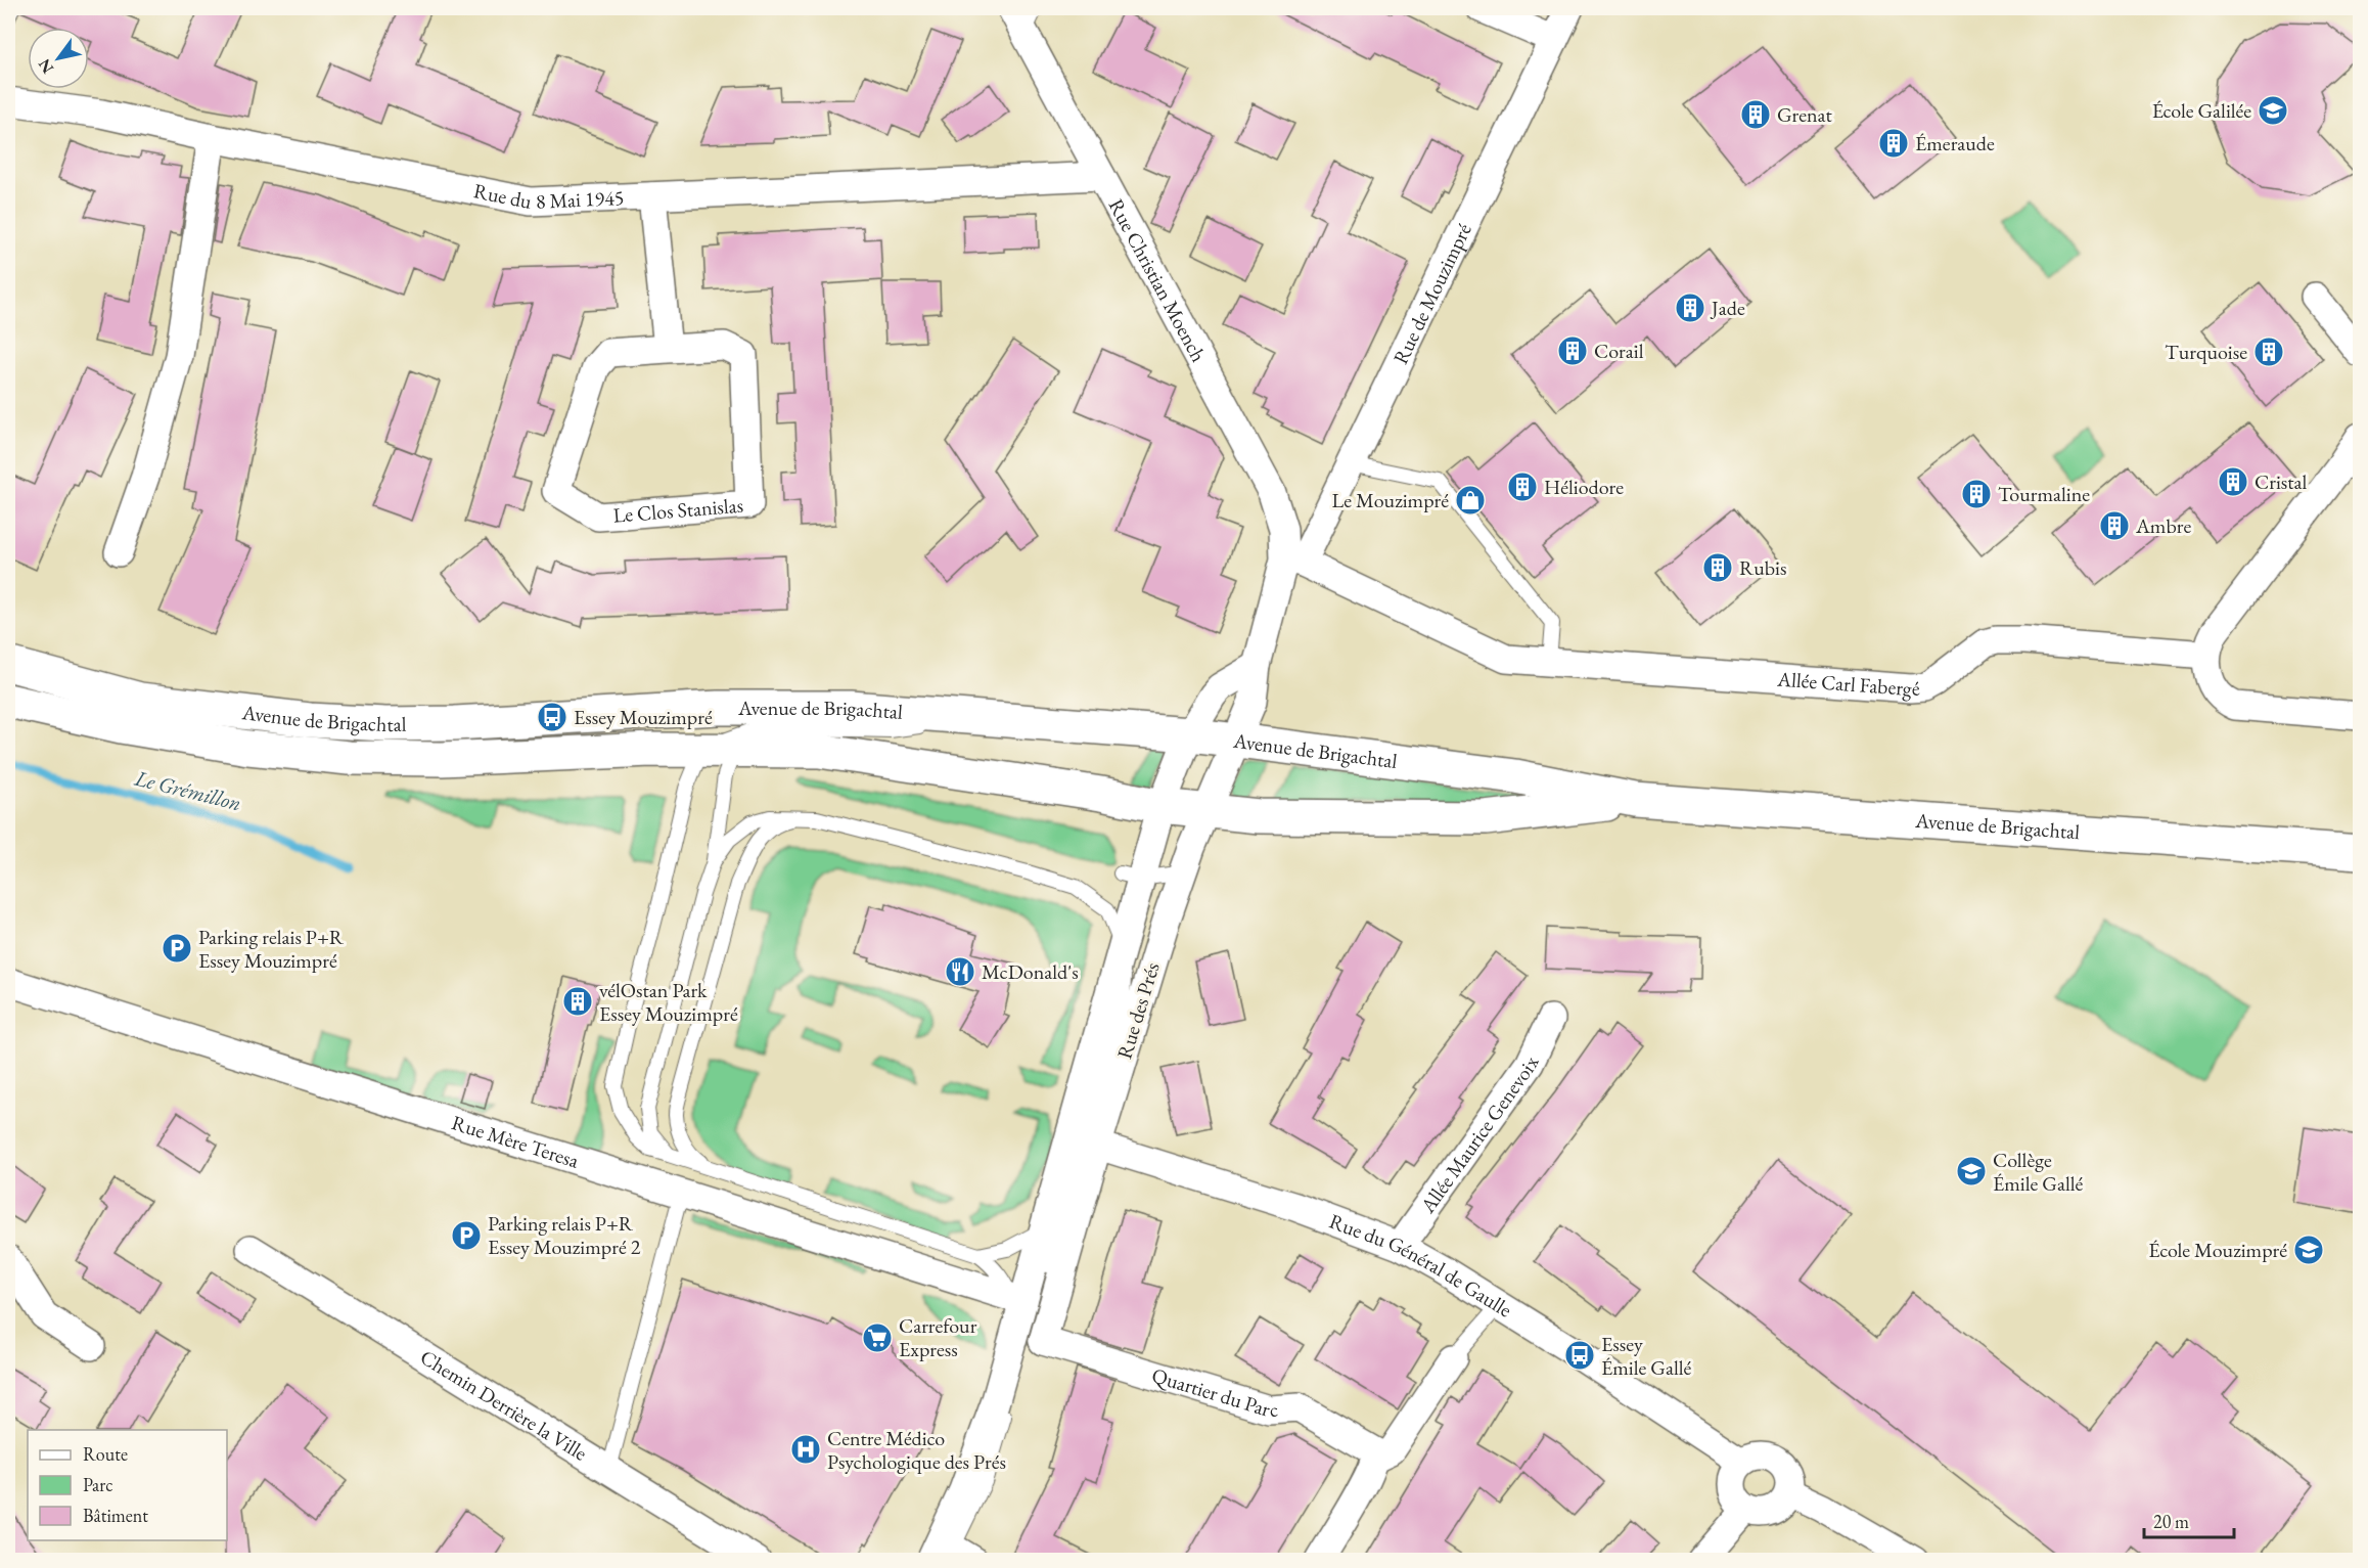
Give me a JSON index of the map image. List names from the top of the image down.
{
  "streets": {
    "main road": ["Avenue de Brigachtal"],
    "street": [
      "Rue du 8 Mai 1945",
      "Rue Christian Moench",
      "Rue de Mouzimpré",
      "Le Clos Stanislas",
      "Allée Carl Fabergé",
      "Rue des Prés",
      "Allée Maurice Genevoix",
      "Rue Mère Teresa",
      "Rue du Général de Gaulle",
      "Quartier du Parc",
      "Chemin Derrière la Ville"
    ]
  },
  "crossings": [
    ["Rue du 8 Mai 1945", "Rue Christian Moench"],
    ["Rue Christian Moench", "Rue de Mouzimpré"],
    ["Rue Christian Moench", "Allée Carl Fabergé"],
    ["Rue Christian Moench", "Rue des Prés"],
    ["Rue de Mouzimpré", "Allée Carl Fabergé"],
    ["Rue de Mouzimpré", "Rue des Prés"],
    ["Allée Carl Fabergé", "Rue des Prés"],
    ["Avenue de Brigachtal", "Rue des Prés"],
    ["Rue des Prés", "Rue Mère Teresa"],
    ["Rue des Prés", "Rue du Général de Gaulle"],
    ["Rue des Prés", "Quartier du Parc"],
    ["Allée Maurice Genevoix", "Rue du Général de Gaulle"]
  ],
  "water": ["Le Grémillon"],
  "places": {
    "school or university": ["École Galilée", "Collège Émile Gallé", "École Mouzimpré"],
    "building": [
      "Grenat",
      "Émeraude",
      "Jade",
      "Corail",
      "Turquoise",
      "Cristal",
      "Héliodore",
      "Tourmaline",
      "Ambre",
      "Rubis",
      "vélOstan Park Essey Mouzimpré"
    ],
    "shop": ["Le Mouzimpré"],
    "bus stop": ["Essey Mouzimpré", "Essey Émile Gallé"],
    "parking": ["Parking relais P+R Essey Mouzimpré", "Parking relais P+R Essey Mouzimpré 2"],
    "restaurant": ["McDonald's"],
    "supermarket": ["Carrefour Express"],
    "hospital": ["Centre Médico Psychologique des Prés"]
  },
  "legend": ["Route", "Parc", "Bâtiment"],
  "scale_bar": "20 m",
  "north": "bottom left"
}
